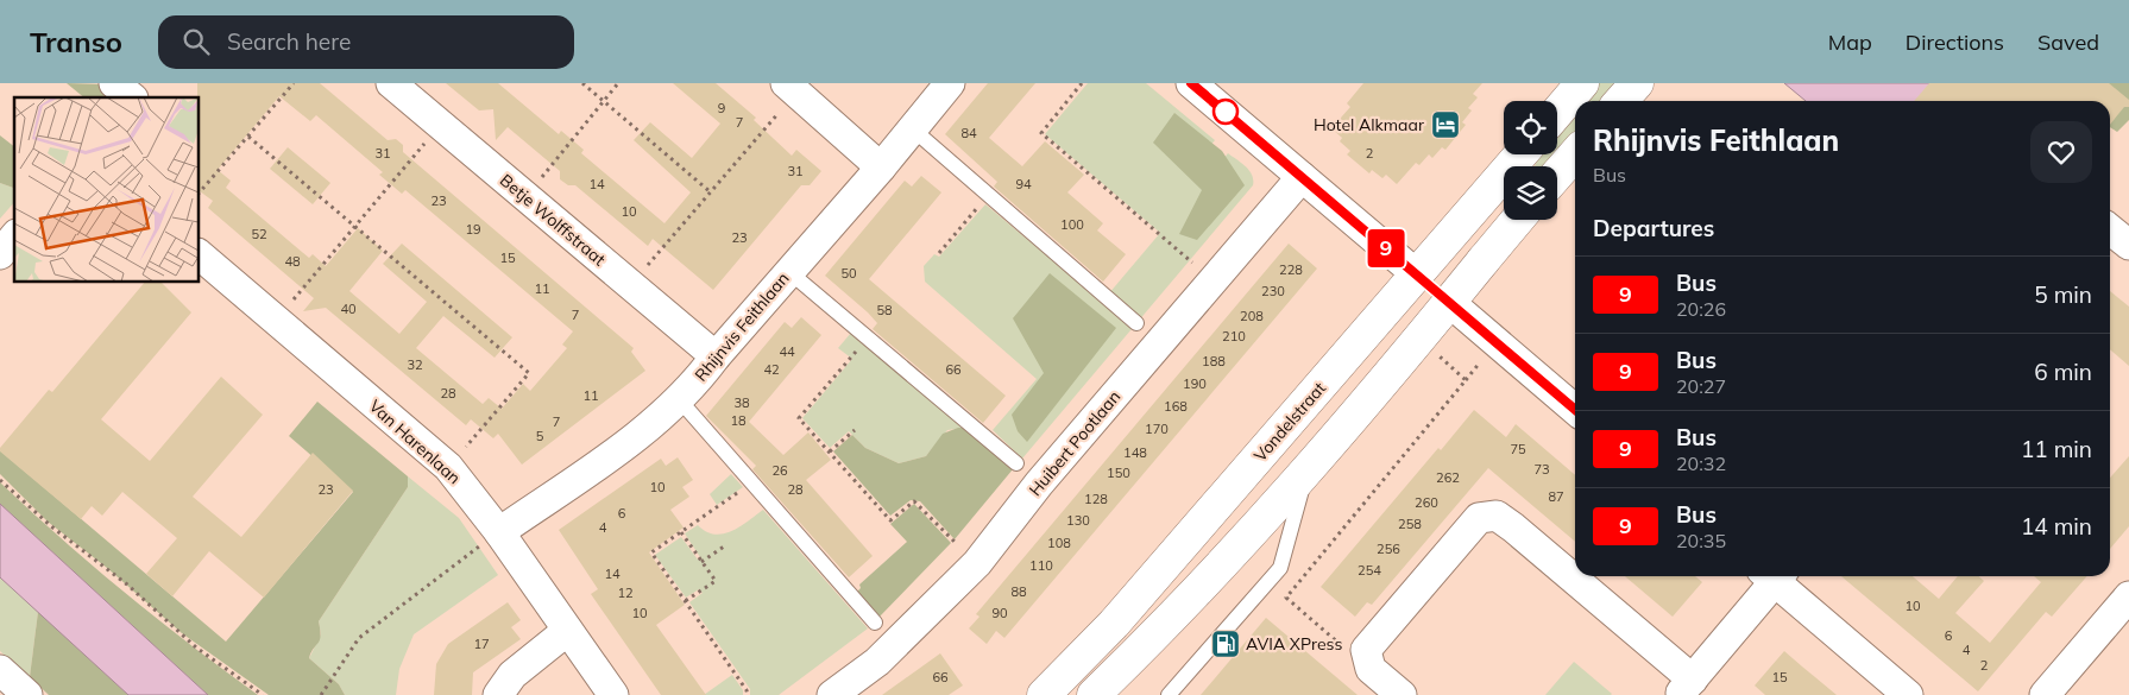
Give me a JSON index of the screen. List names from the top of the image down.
{
  "streets": {
    "main road": ["Vondelstraat"],
    "street": [
      "Betje Wolffstraat",
      "Rhijnvis Feithlaan",
      "Van Harenlaan",
      "Huibert Pootlaan"
    ]
  },
  "crossings": [
    ["Betje Wolffstraat", "Rhijnvis Feithlaan"],
    ["Rhijnvis Feithlaan", "Van Harenlaan"]
  ],
  "places": {
    "hotel": ["Hotel Alkmaar"],
    "fuel station": ["AVIA XPress"]
  },
  "lines": ["bus line 9"],
  "house_numbers": [
    "9",
    "7",
    "84",
    "31",
    "2",
    "31",
    "14",
    "94",
    "23",
    "10",
    "100",
    "19",
    "52",
    "23",
    "15",
    "48",
    "228",
    "50",
    "11",
    "230",
    "40",
    "58",
    "7",
    "208",
    "210",
    "44",
    "188",
    "32",
    "42",
    "66",
    "190",
    "28",
    "11",
    "38",
    "168",
    "18",
    "7",
    "170",
    "5",
    "75",
    "148",
    "73",
    "26",
    "150",
    "262",
    "10",
    "23",
    "28",
    "87",
    "128",
    "260",
    "6",
    "130",
    "258",
    "4",
    "108",
    "256",
    "110",
    "254",
    "14",
    "88",
    "12",
    "10",
    "10",
    "90",
    "6",
    "17",
    "4",
    "2",
    "66",
    "15"
  ],
  "page": {
    "header": "Transo",
    "search": "Search here",
    "nav": ["Map", "Directions", "Saved"],
    "on_map": "9",
    "heading": [
      ["Rhijnvis Feithlaan", "Bus"],
      "Departures"
    ],
    "list": [
      {
        "mark": "9",
        "name": "Bus",
        "note": "20:26",
        "value": "5 min"
      },
      {
        "mark": "9",
        "name": "Bus",
        "note": "20:27",
        "value": "6 min"
      },
      {
        "mark": "9",
        "name": "Bus",
        "note": "20:32",
        "value": "11 min"
      },
      {
        "mark": "9",
        "name": "Bus",
        "note": "20:35",
        "value": "14 min"
      }
    ]
  }
}
